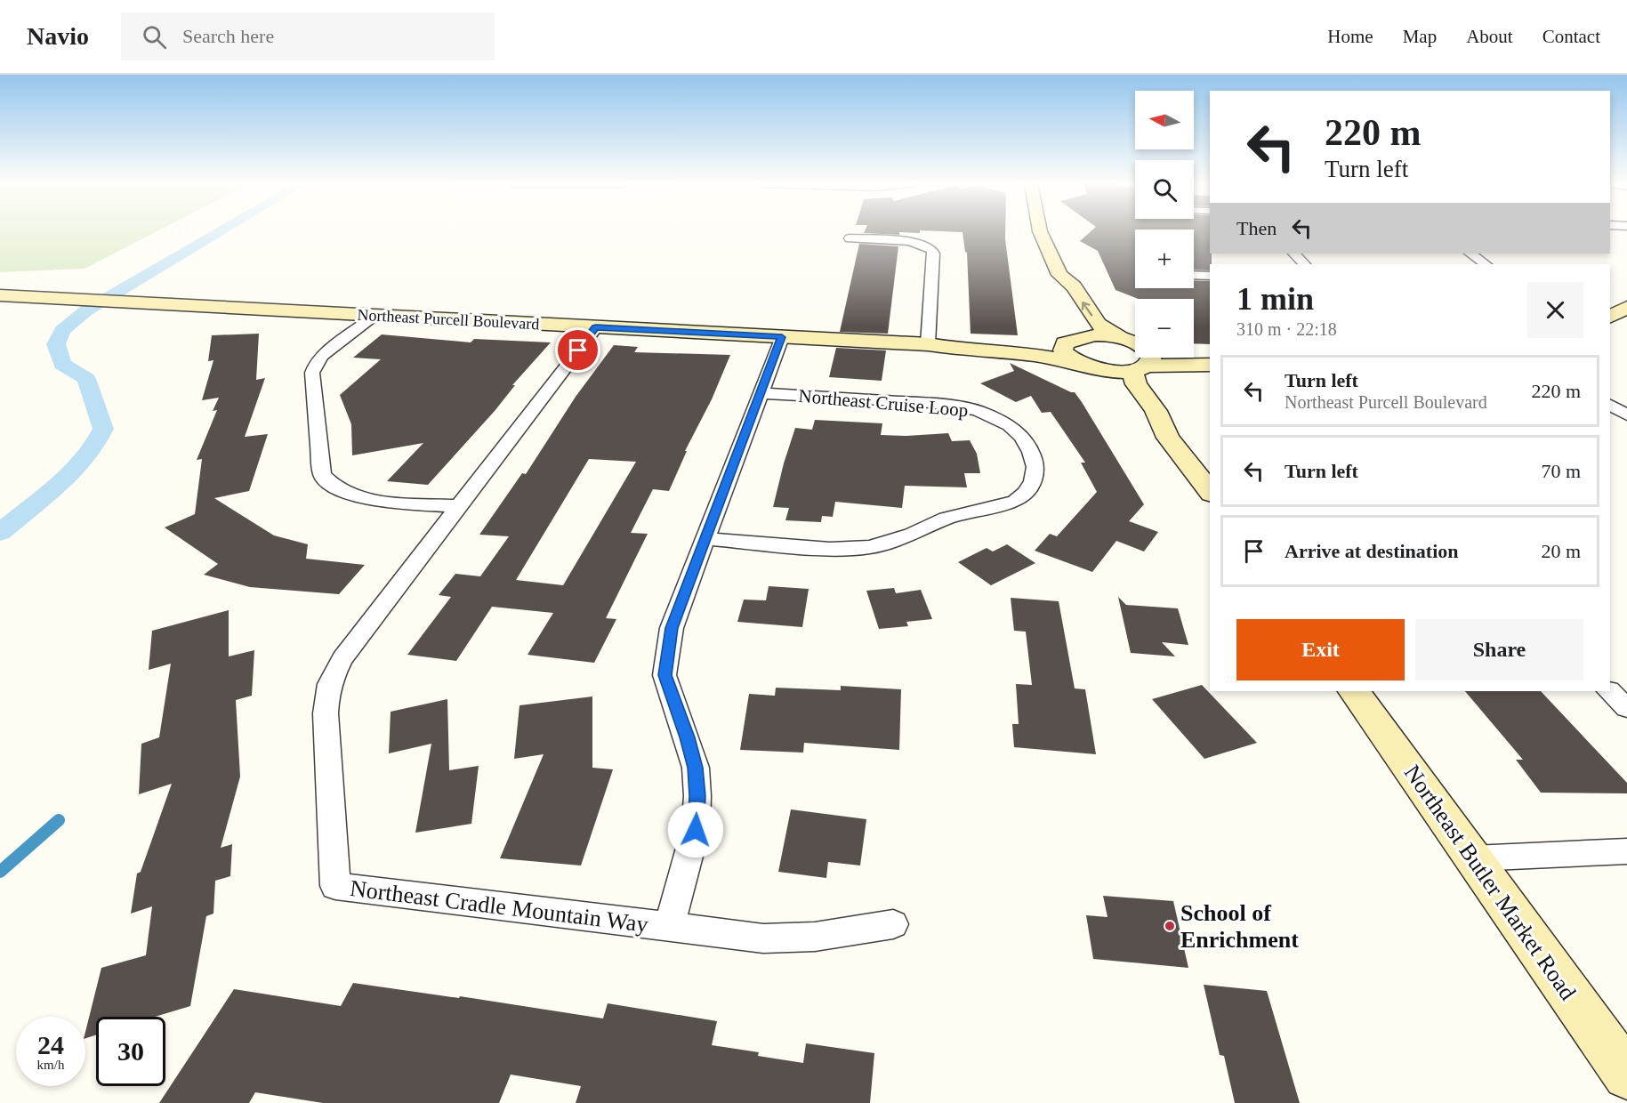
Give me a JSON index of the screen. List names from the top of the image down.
{
  "streets": {
    "main road": ["Northeast Purcell Boulevard", "Northeast Butler Market Road"],
    "street": ["Northeast Cruise Loop", "Northeast Cradle Mountain Way"]
  },
  "crossings": [
    ["Northeast Purcell Boulevard", "Northeast Cradle Mountain Way"]
  ],
  "places": ["School of Enrichment"],
  "north": "left",
  "page": {
    "header": "Navio",
    "search": "Search here",
    "nav": [
      "Home",
      "Map",
      "About",
      "Contact"
    ],
    "map_buttons": ["+", "−"],
    "turn": ["220 m", "Turn left"],
    "then": "Then",
    "heading": ["1 min", "310 m · 22:18"],
    "list": [
      {
        "name": "Turn left",
        "note": "Northeast Purcell Boulevard",
        "value": "220 m"
      },
      {
        "name": "Turn left",
        "value": "70 m"
      },
      {
        "name": "Arrive at destination",
        "value": "20 m"
      }
    ],
    "buttons": ["Exit", "Share"],
    "speed": "24 km/h",
    "limit": "30"
  }
}
